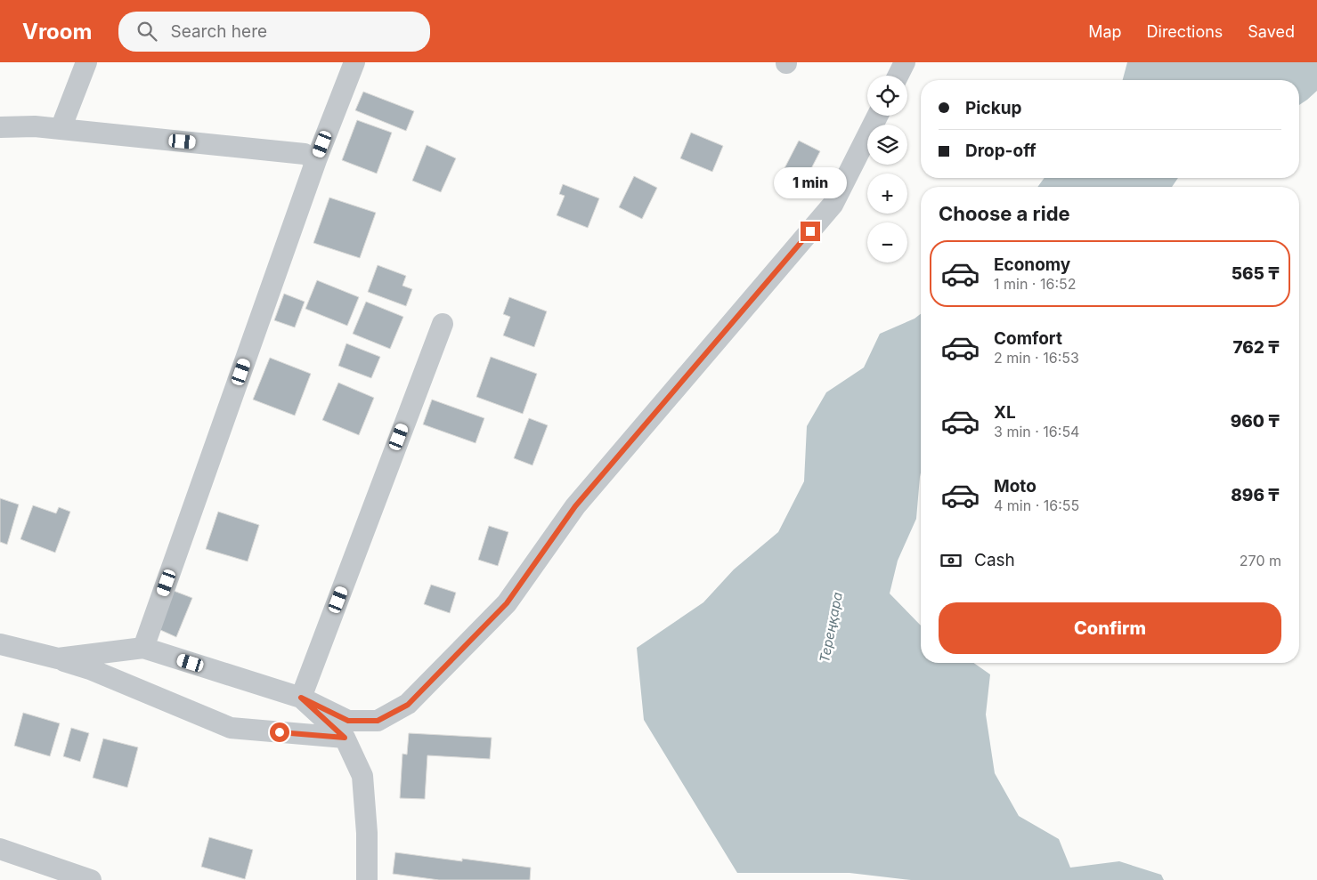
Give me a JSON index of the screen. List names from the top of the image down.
{
  "water": ["Тереңқара"],
  "page": {
    "header": "Vroom",
    "search": "Search here",
    "nav": ["Map", "Directions", "Saved"],
    "map_buttons": ["+", "−"],
    "banner": ["Pickup", "Drop-off"],
    "bubble": "1 min",
    "heading": "Choose a ride",
    "list": [
      {
        "name": "Economy",
        "note": "1 min · 16:52",
        "value": "565 ₸"
      },
      {
        "name": "Comfort",
        "note": "2 min · 16:53",
        "value": "762 ₸"
      },
      {
        "name": "XL",
        "note": "3 min · 16:54",
        "value": "960 ₸"
      },
      {
        "name": "Moto",
        "note": "4 min · 16:55",
        "value": "896 ₸"
      }
    ],
    "pay": ["Cash", "270 m"],
    "buttons": "Confirm"
  }
}
